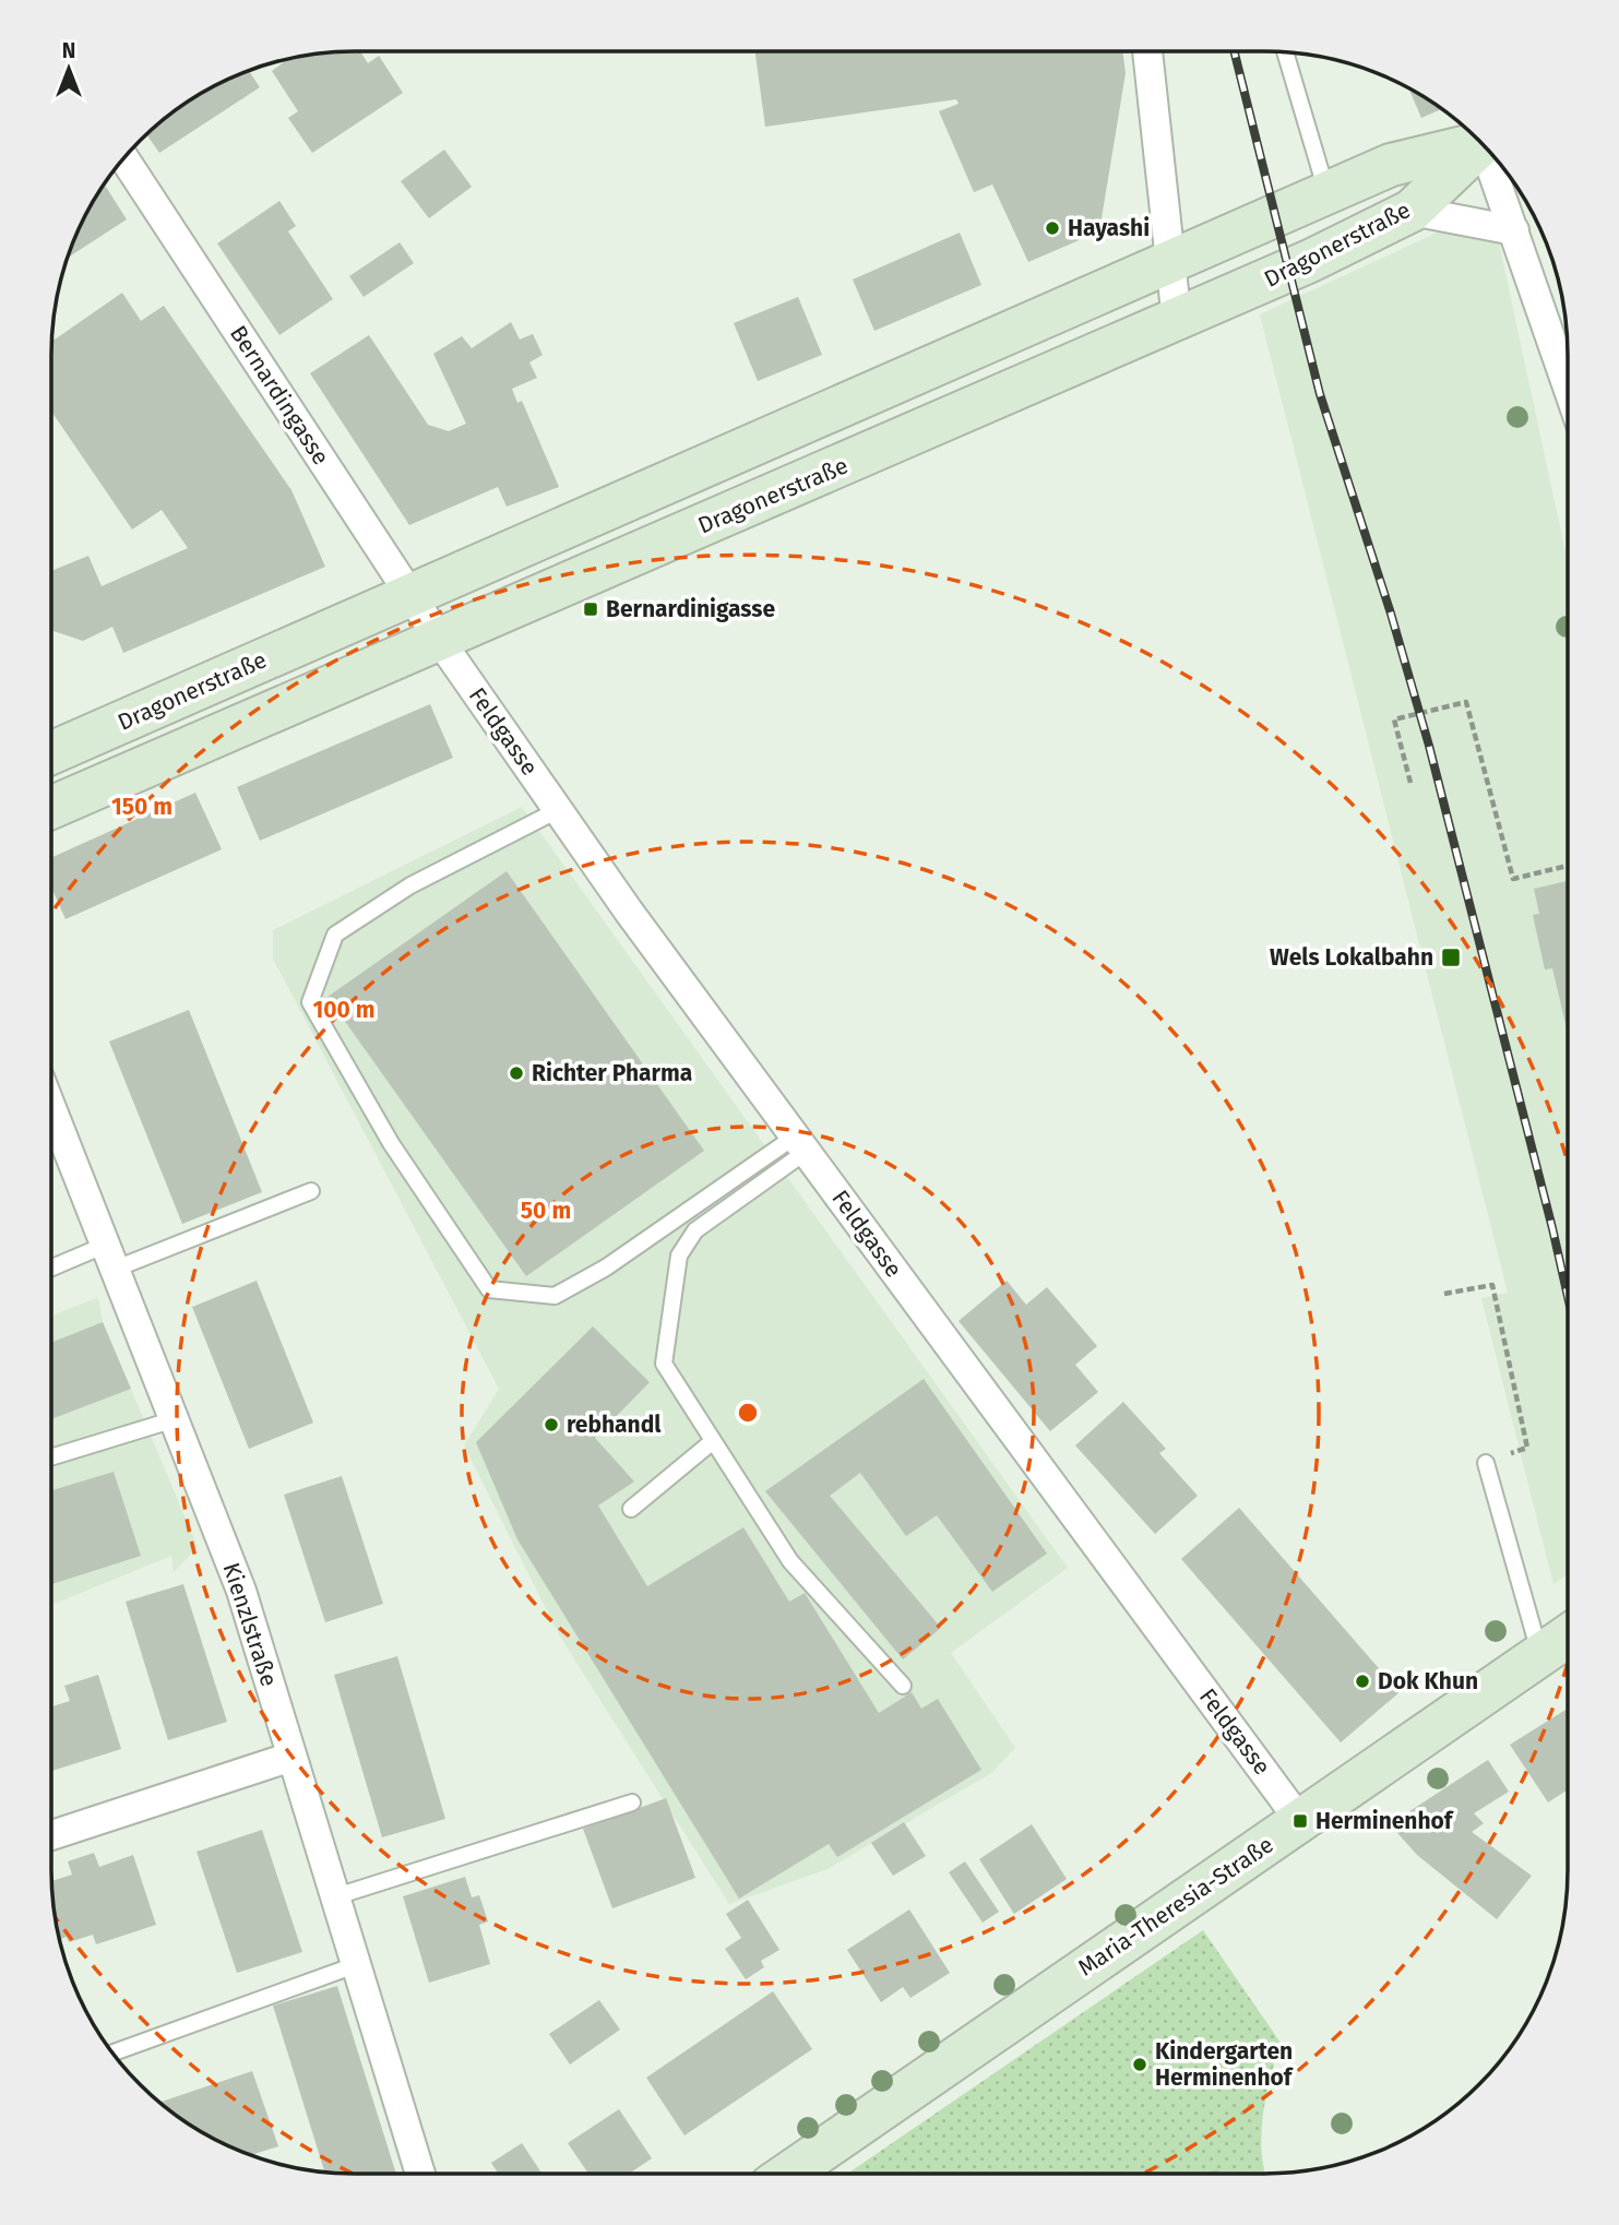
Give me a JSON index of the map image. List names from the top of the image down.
{
  "streets": {
    "main road": ["Dragonerstraße", "Maria-Theresia-Straße"],
    "street": ["Bernardingasse", "Feldgasse", "Kienzlstraße"]
  },
  "crossings": [
    ["Dragonerstraße", "Bernardingasse"],
    ["Dragonerstraße", "Feldgasse"],
    ["Bernardingasse", "Feldgasse"],
    ["Feldgasse", "Maria-Theresia-Straße"]
  ],
  "places": {
    "other": [
      "Hayashi",
      "Richter Pharma",
      "rebhandl",
      "Dok Khun",
      "Kindergarten Herminenhof"
    ],
    "transit": ["Bernardinigasse", "Wels Lokalbahn", "Herminenhof"]
  },
  "north": "top",
  "rings": ["150 m", "100 m", "50 m"]
}
